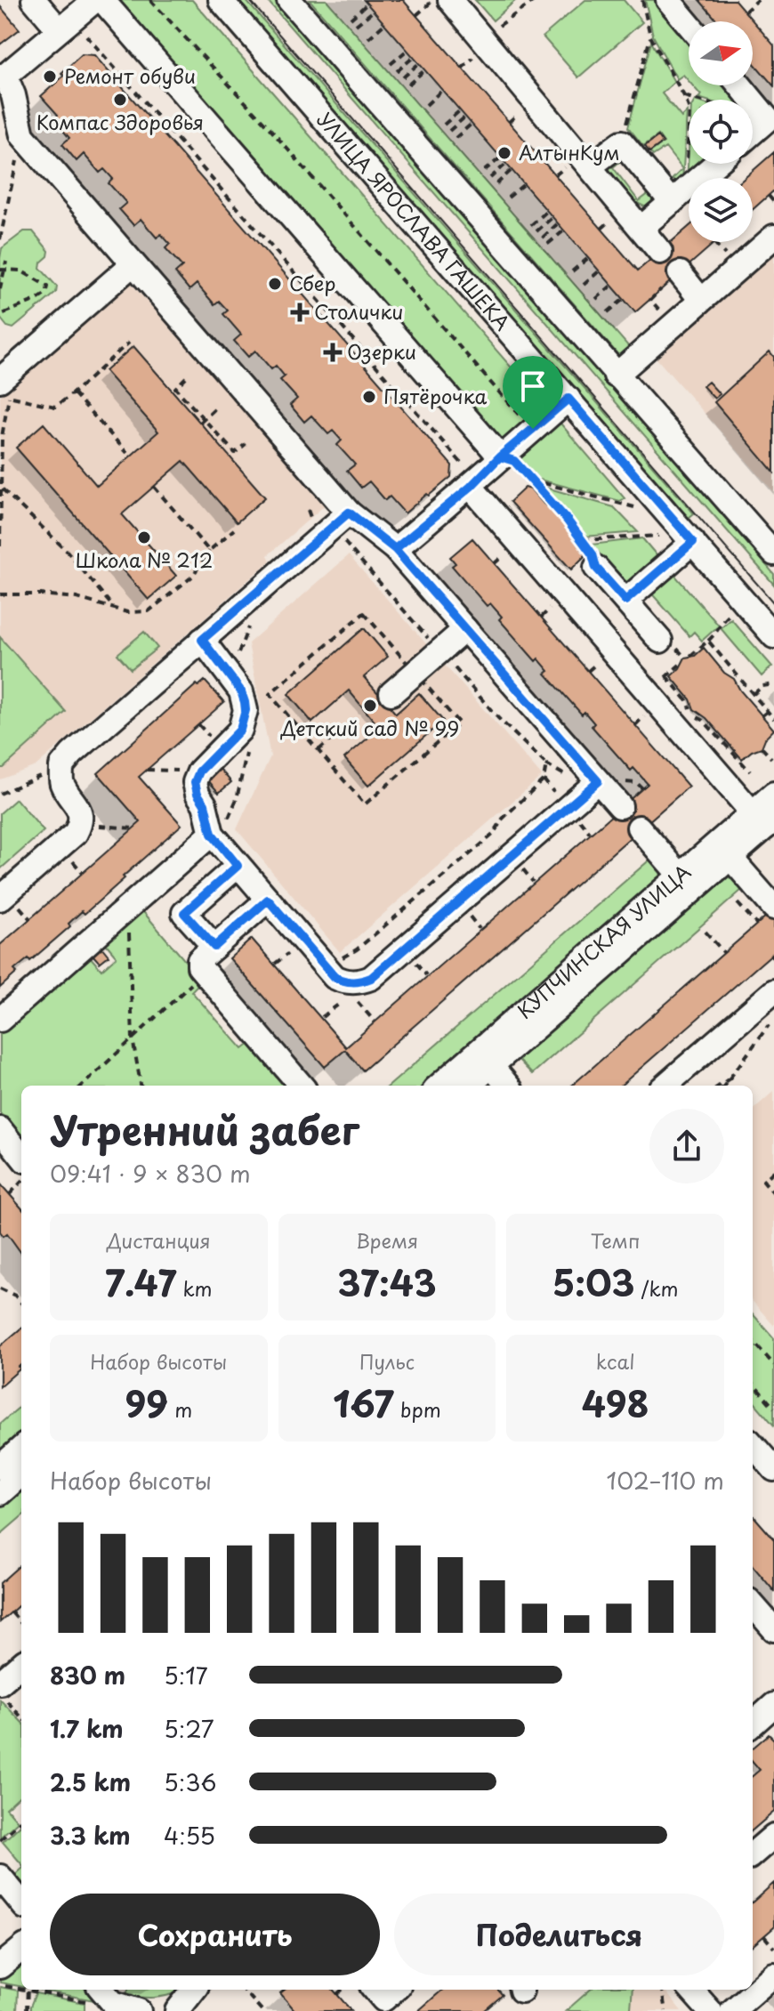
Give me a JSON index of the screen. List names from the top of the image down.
{
  "streets": {
    "street": ["УЛИЦА ЯРОСЛАВА ГАШЕКА", "КУПЧИНСКАЯ УЛИЦА"]
  },
  "places": {
    "other": [
      "Ремонт обуви",
      "Компас Здоровья",
      "АлтынКум",
      "Сбер",
      "Пятёрочка",
      "Школа № 212",
      "Детский сад № 99"
    ],
    "health": ["Столички", "Озерки"]
  },
  "north": "right",
  "page": {
    "heading": ["Утренний забег", "09:41 · 9 × 830 m"],
    "stats": [
      ["Дистанция", "7.47 km"],
      ["Время", "37:43"],
      ["Темп", "5:03 /km"],
      ["Набор высоты", "99 m"],
      ["Пульс", "167 bpm"],
      ["kcal", "498"]
    ],
    "chart": ["Набор высоты", "102–110 m"],
    "list": [
      {
        "name": "830 m",
        "note": "5:17"
      },
      {
        "name": "1.7 km",
        "note": "5:27"
      },
      {
        "name": "2.5 km",
        "note": "5:36"
      },
      {
        "name": "3.3 km",
        "note": "4:55"
      }
    ],
    "buttons": ["Сохранить", "Поделиться"]
  }
}
